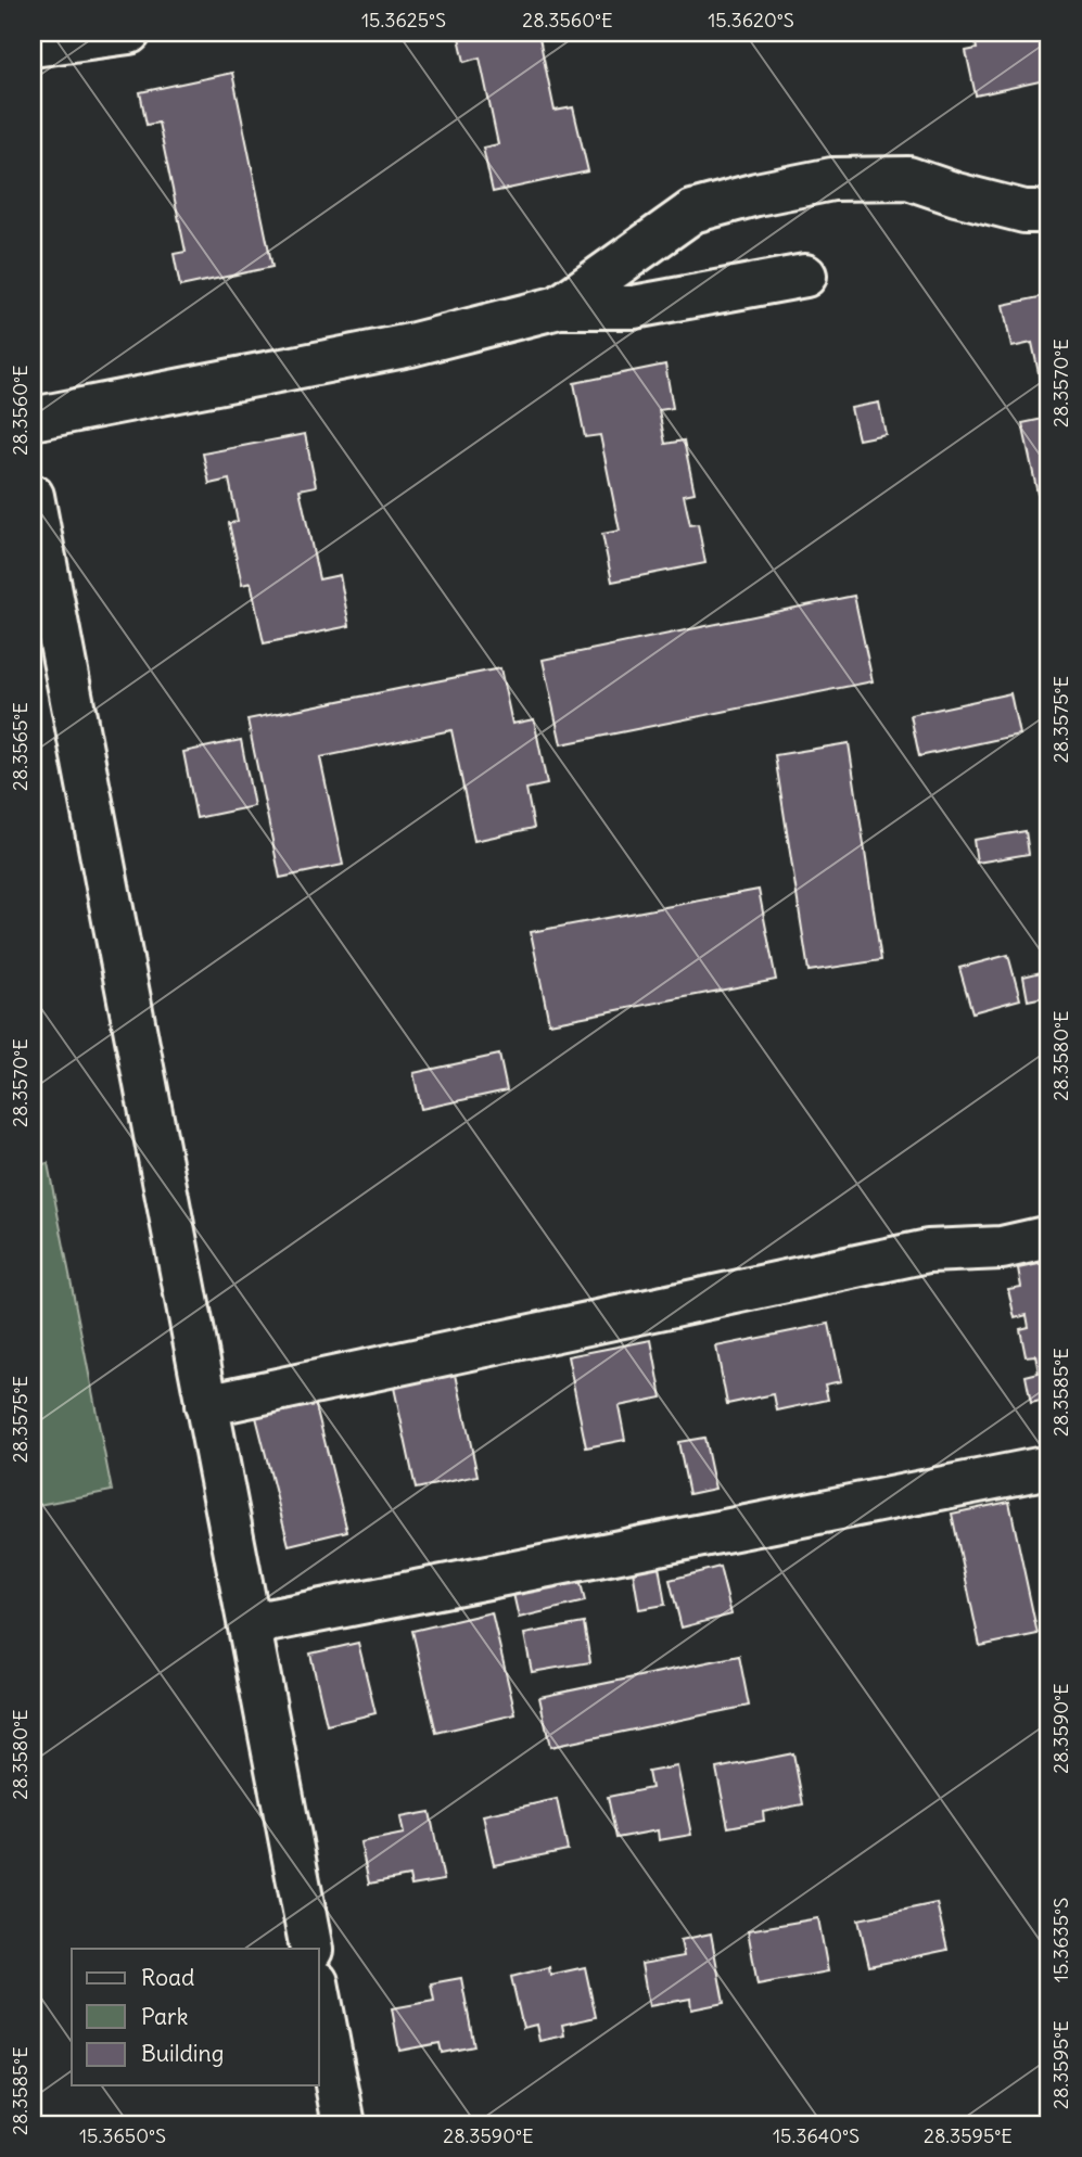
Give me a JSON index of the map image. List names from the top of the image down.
{
  "legend": ["Road", "Park", "Building"],
  "coordinates": [
    "15.3625°S",
    "28.3560°E",
    "15.3620°S",
    "28.3570°E",
    "28.3575°E",
    "28.3565°E",
    "28.3580°E",
    "28.3585°E",
    "28.3590°E",
    "15.3635°S",
    "28.3595°E",
    "15.3650°S",
    "15.3640°S"
  ]
}
